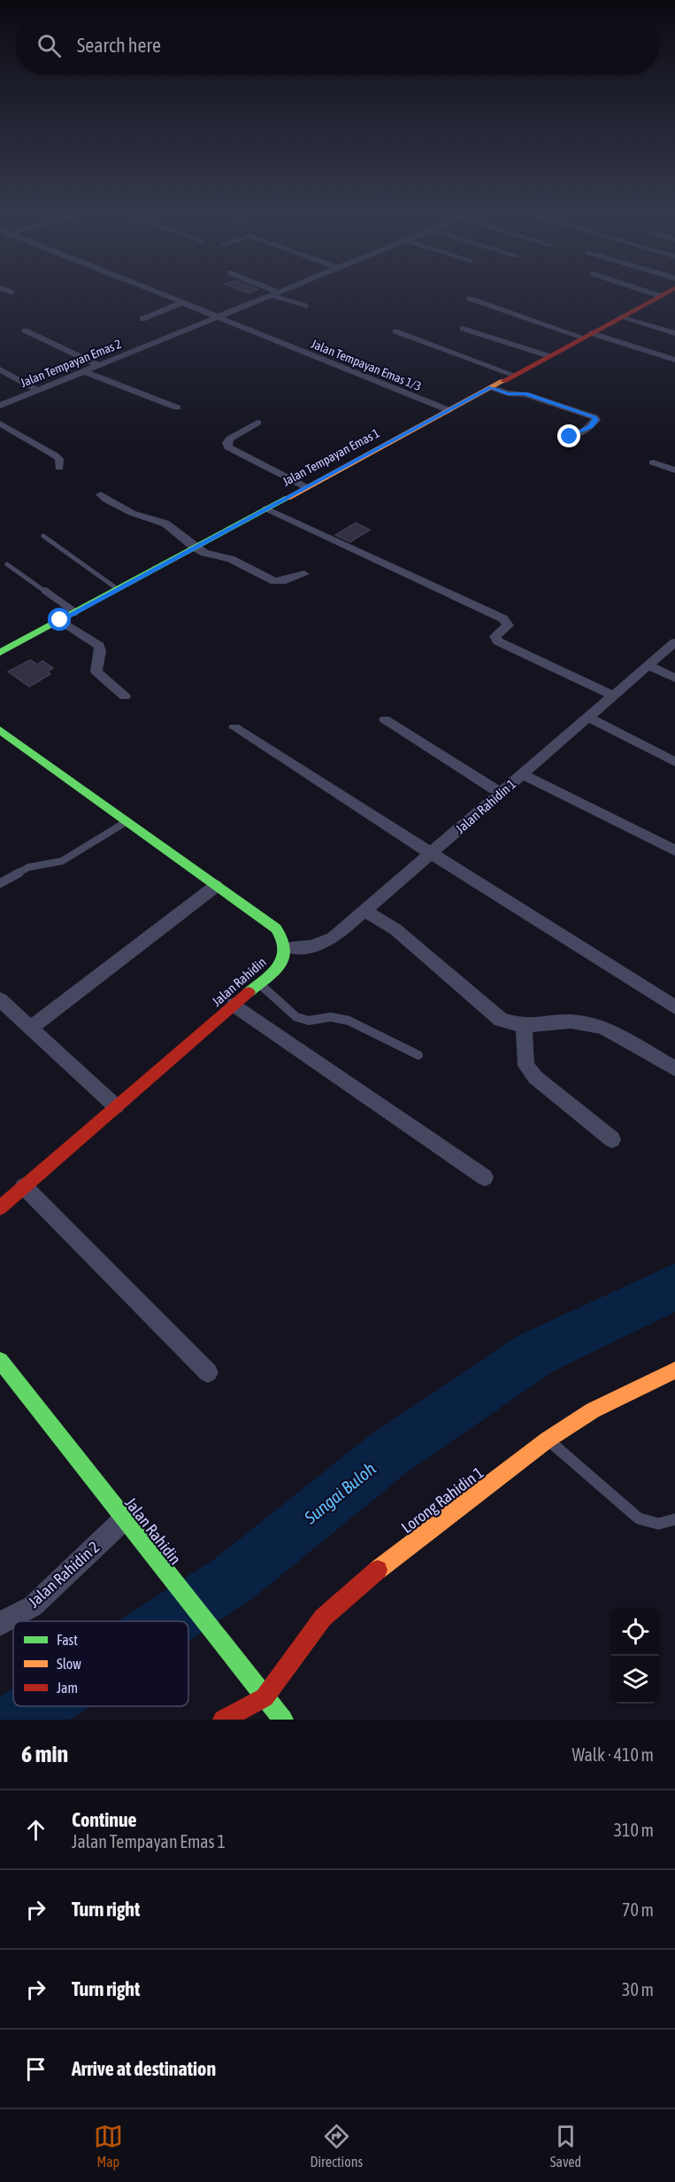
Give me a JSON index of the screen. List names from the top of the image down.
{
  "streets": {
    "street": [
      "Jalan Tempayan Emas 2",
      "Jalan Tempayan Emas 1/3",
      "Jalan Tempayan Emas 1",
      "Jalan Rahidin 1",
      "Jalan Rahidin",
      "Lorong Rahidin 1",
      "Jalan Rahidin 2"
    ]
  },
  "crossings": [
    ["Jalan Tempayan Emas 2", "Jalan Tempayan Emas 1/3"],
    ["Jalan Tempayan Emas 1/3", "Jalan Tempayan Emas 1"],
    ["Jalan Rahidin 1", "Jalan Rahidin"],
    ["Jalan Rahidin", "Lorong Rahidin 1"],
    ["Jalan Rahidin", "Jalan Rahidin 2"]
  ],
  "water": ["Sungai Buloh"],
  "legend": ["Fast", "Slow", "Jam"],
  "page": {
    "search": "Search here",
    "heading": ["6 min", "Walk · 410 m"],
    "list": [
      ["Continue", "Jalan Tempayan Emas 1", "310 m"],
      ["Turn right", "70 m"],
      ["Turn right", "30 m"],
      "Arrive at destination"
    ],
    "nav": ["Map", "Directions", "Saved"]
  }
}
